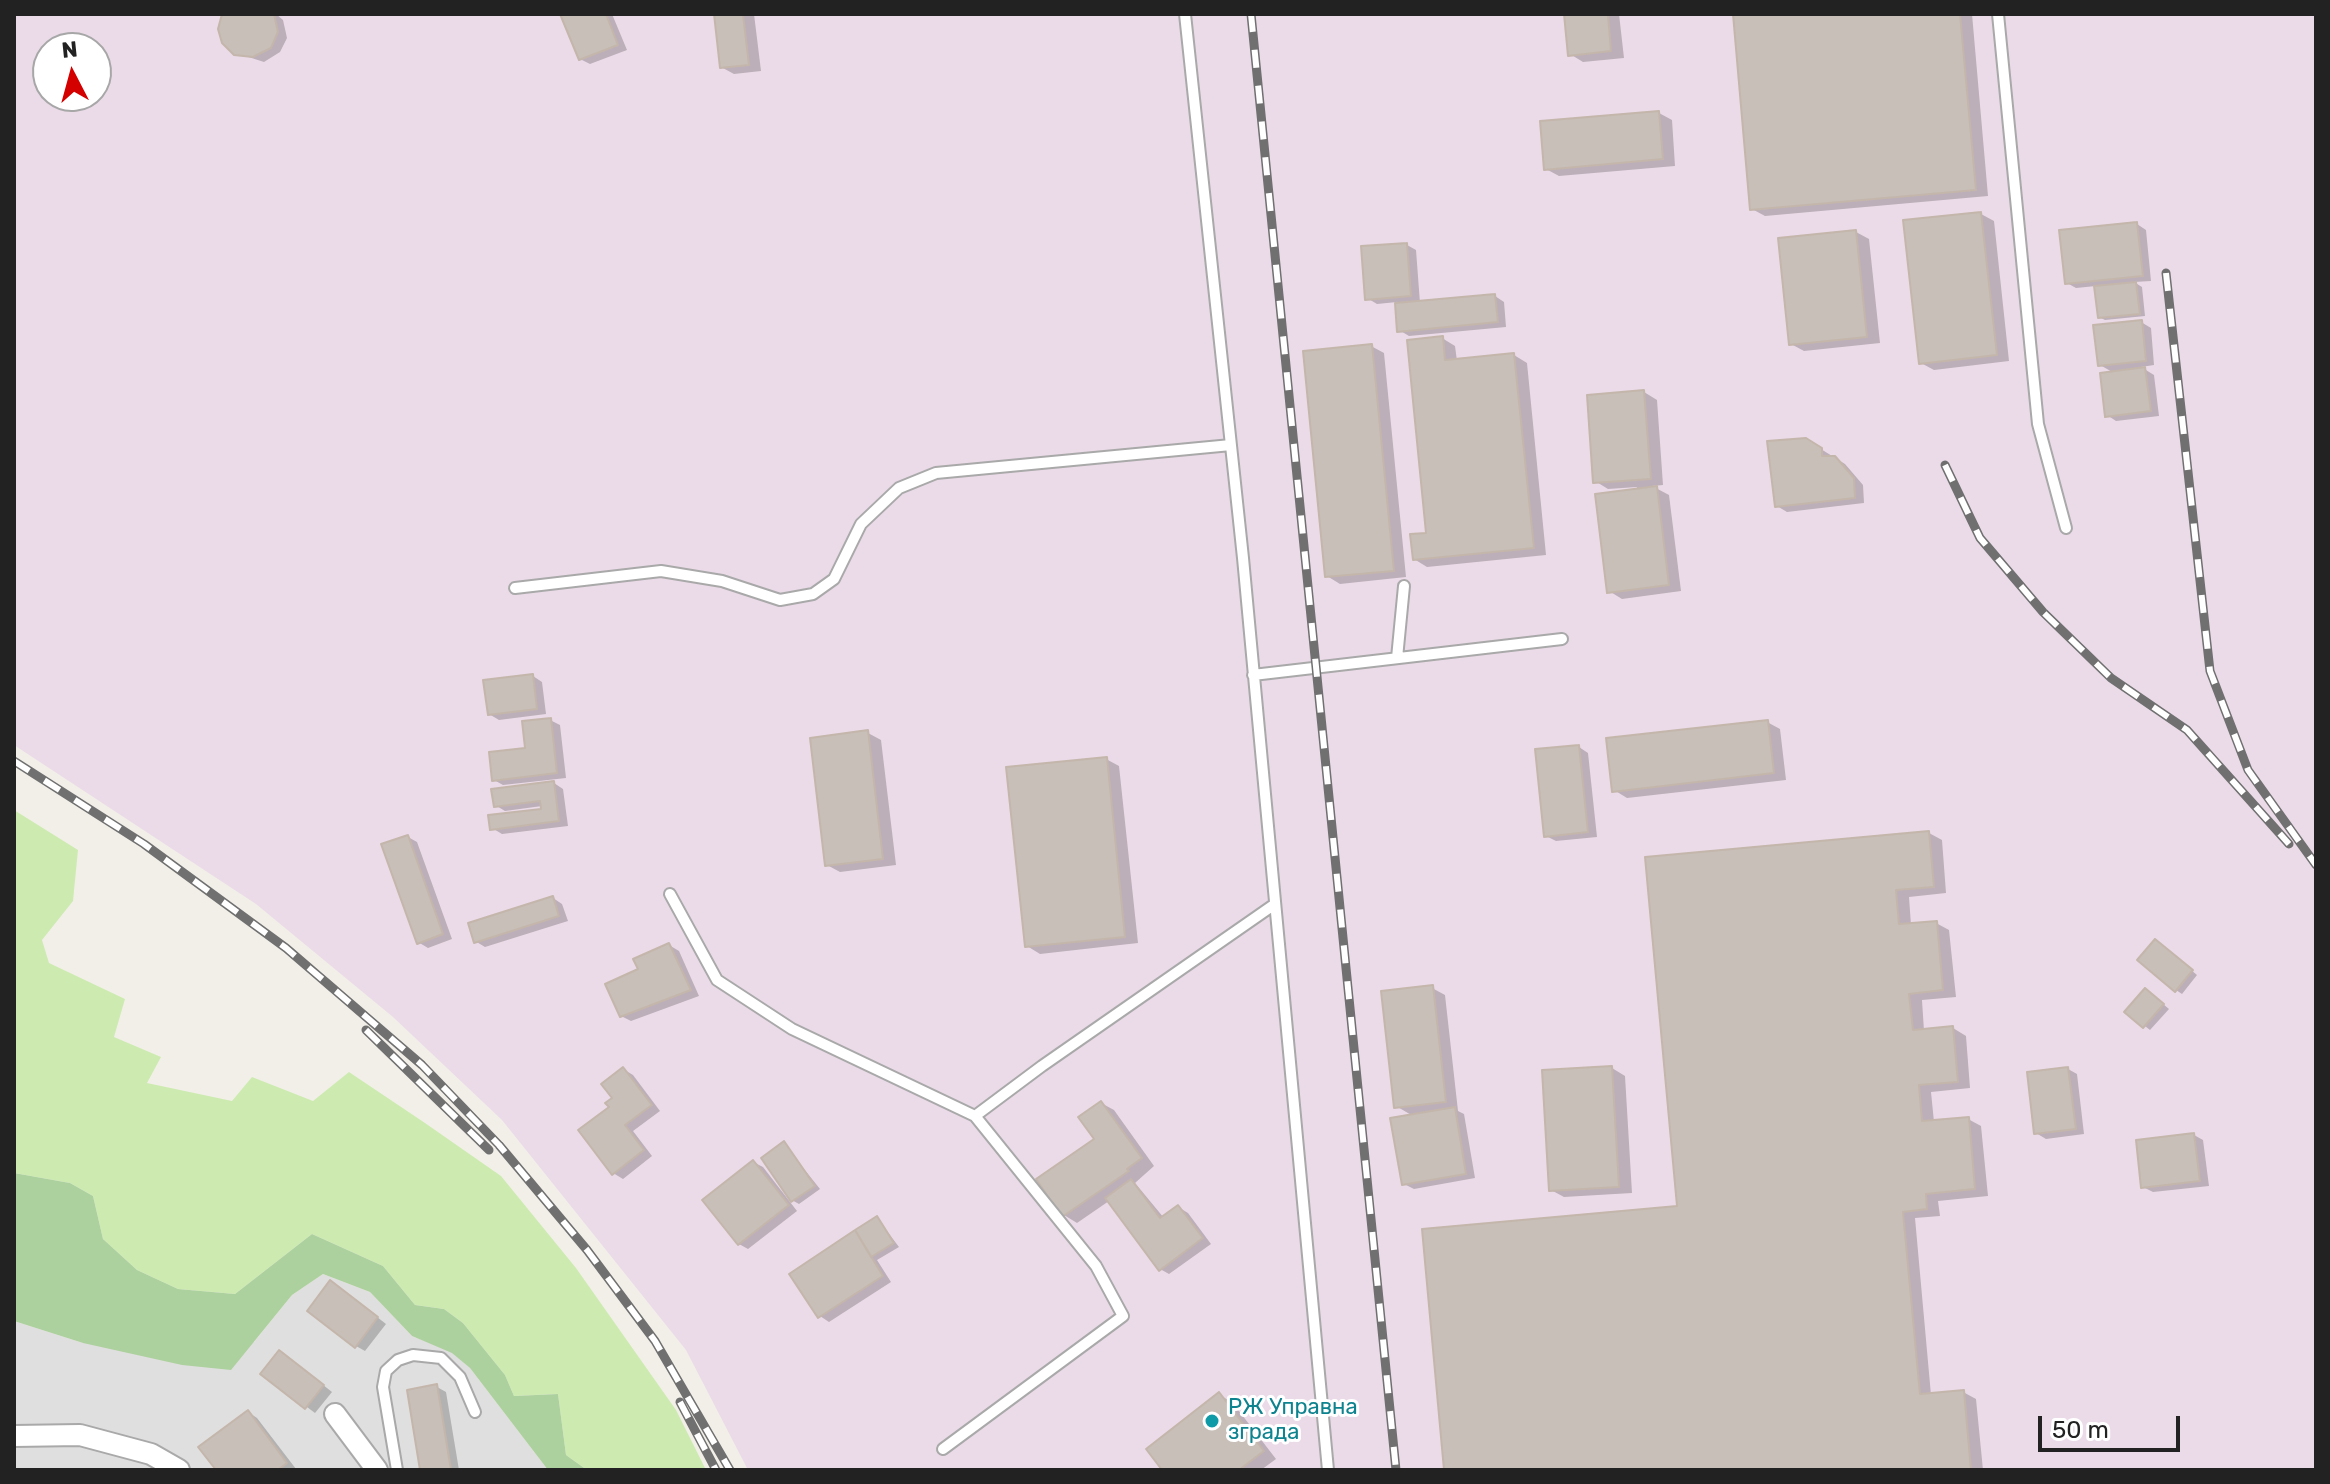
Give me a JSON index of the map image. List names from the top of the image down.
{
  "places": ["РЖ Управна зграда"],
  "scale_bar": "50 m",
  "north": "top"
}
